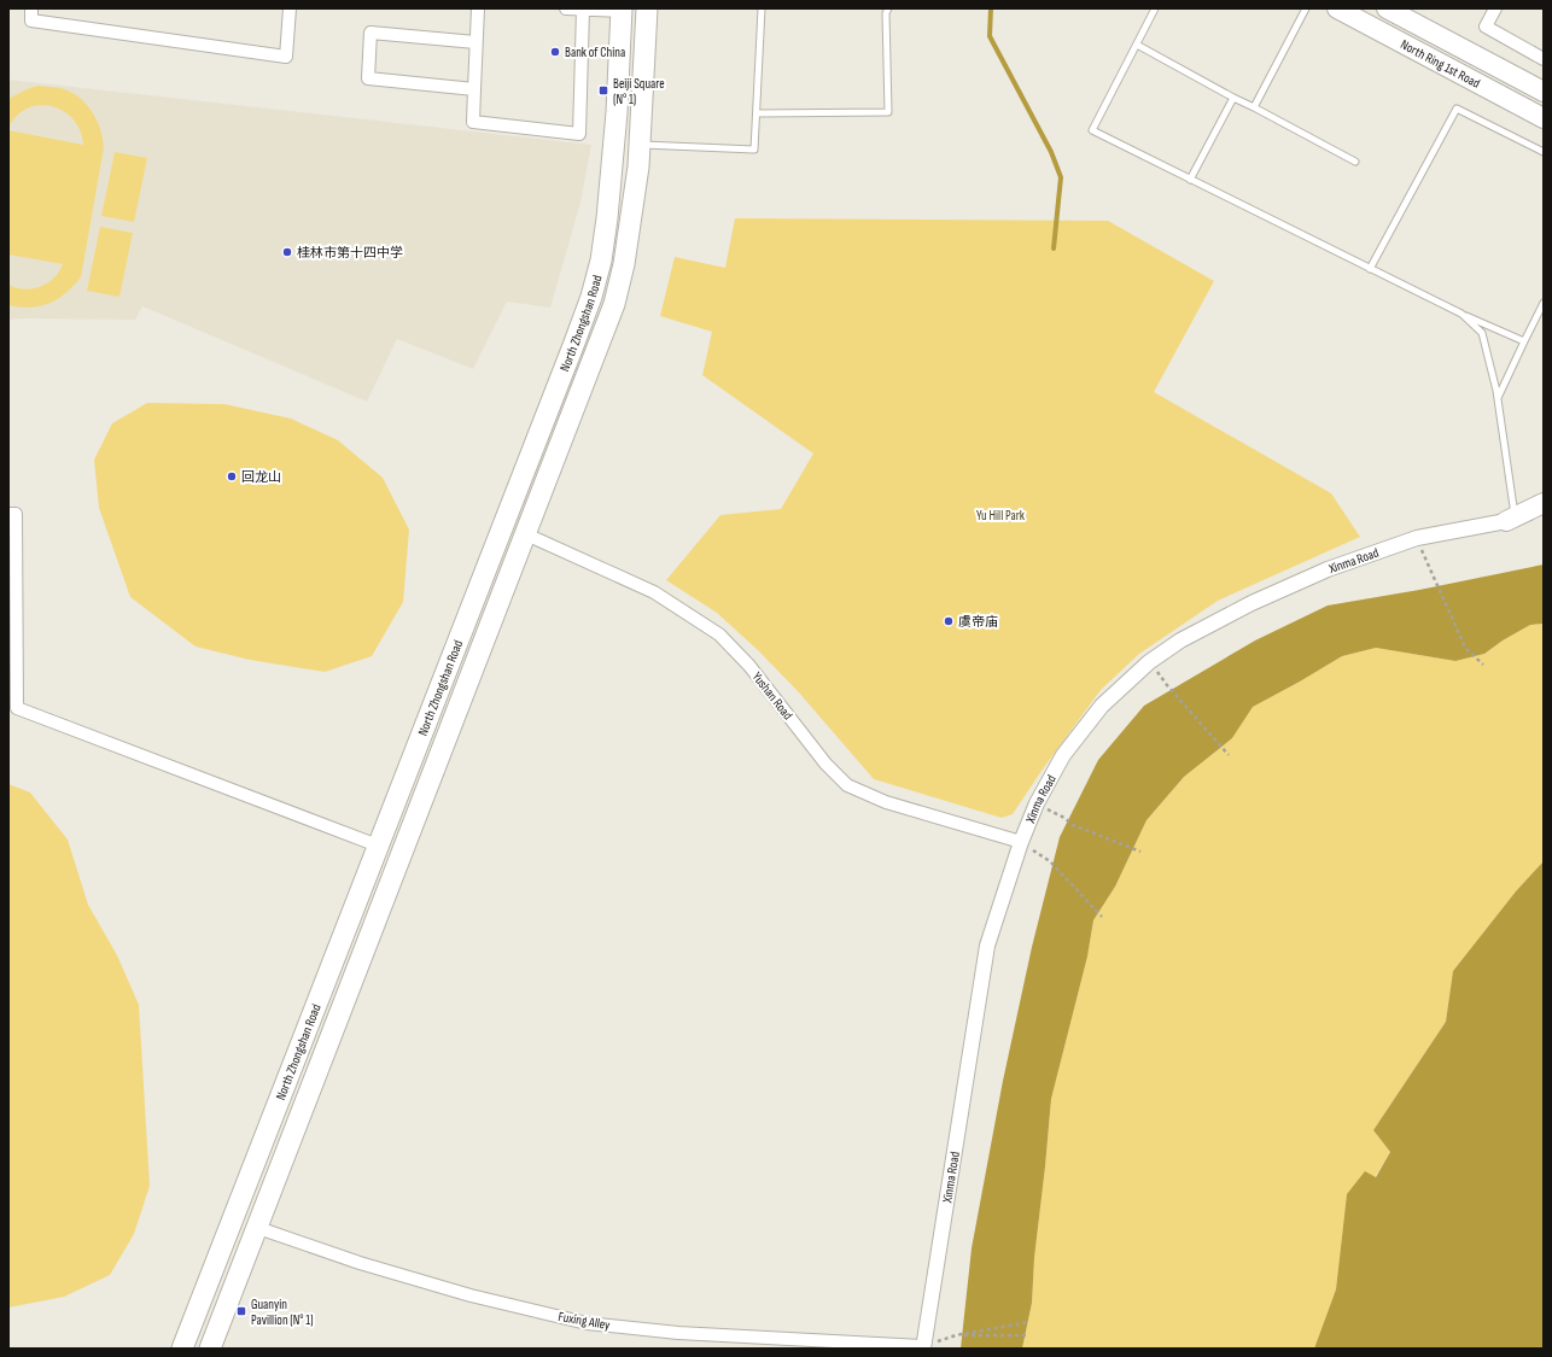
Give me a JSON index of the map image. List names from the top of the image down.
{
  "streets": {
    "highway": ["North Zhongshan Road"],
    "main road": ["North Ring 1st Road"],
    "street": ["Xinma Road", "Yushan Road", "Fuxing Alley"]
  },
  "crossings": [
    ["North Zhongshan Road", "Yushan Road"],
    ["North Zhongshan Road", "Fuxing Alley"],
    ["Xinma Road", "Yushan Road"],
    ["Xinma Road", "Fuxing Alley"]
  ],
  "parks": ["Yu Hill Park"],
  "places": {
    "other": [
      "Bank of China",
      "桂林市第十四中学",
      "回龙山",
      "虞帝庙"
    ],
    "transit": ["Beiji Square (N° 1)", "Guanyin Pavillion (N° 1)"]
  }
}
